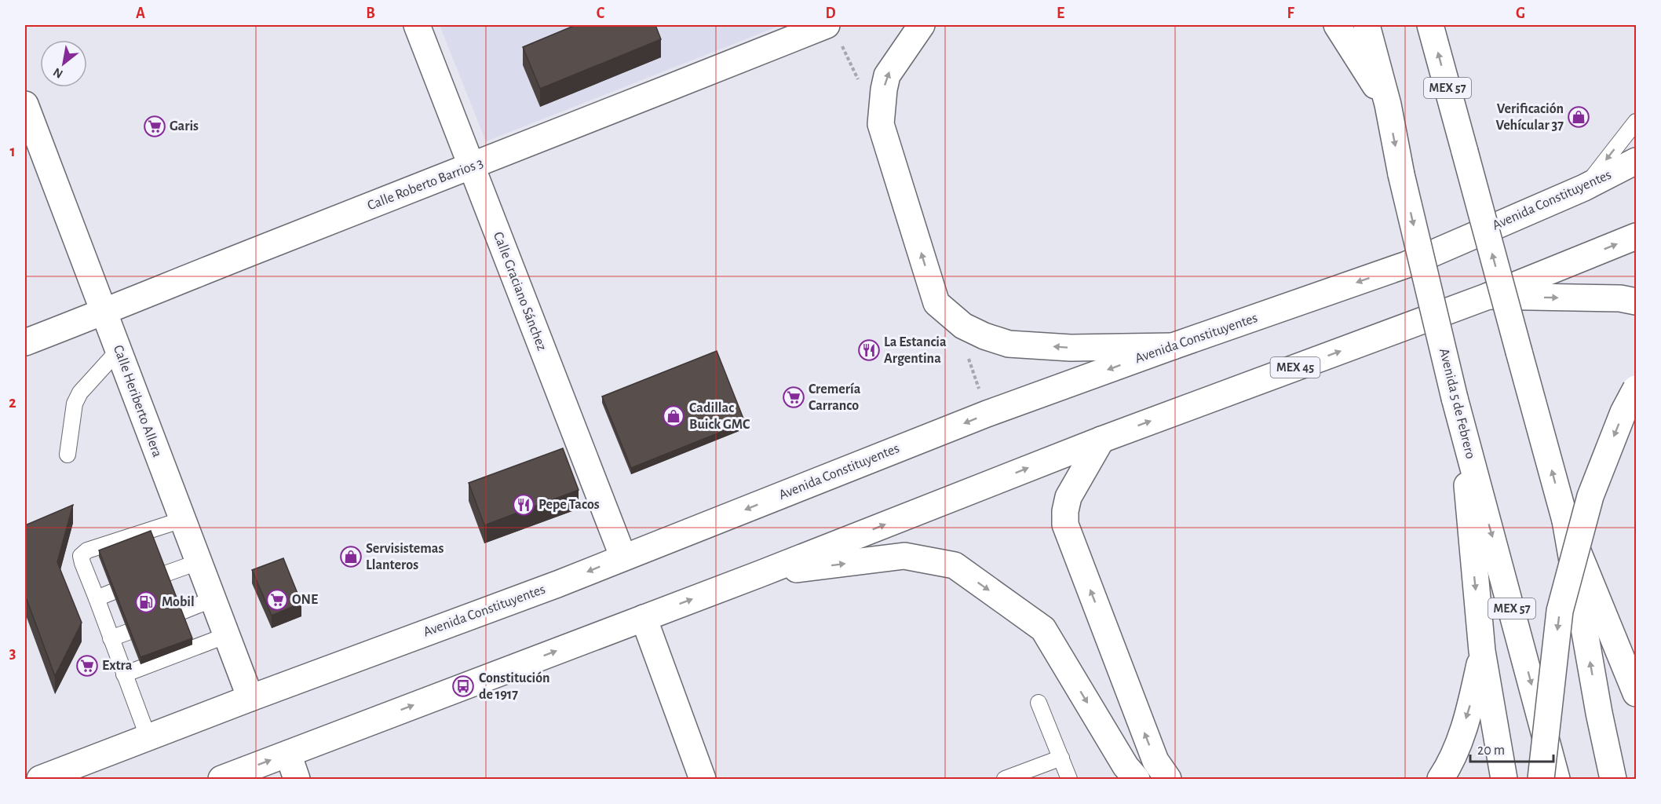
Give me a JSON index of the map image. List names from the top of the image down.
{
  "streets": {
    "main road": [
      "MEX 57",
      "Calle Roberto Barrios 3",
      "Avenida Constituyentes",
      "Calle Graciano Sánchez",
      "MEX 45",
      "Calle Heriberto Allera",
      "Avenida 5 de Febrero"
    ]
  },
  "crossings": [
    ["Calle Roberto Barrios 3", "Calle Graciano Sánchez"],
    ["Calle Roberto Barrios 3", "Calle Heriberto Allera"],
    ["Avenida Constituyentes", "Calle Graciano Sánchez"],
    ["Avenida Constituyentes", "Calle Heriberto Allera"]
  ],
  "places": {
    "shop": ["Verificación Vehícular 37", "Cadillac Buick GMC", "Servisistemas Llanteros"],
    "supermarket": [
      "Garis",
      "Cremería Carranco",
      "ONE",
      "Extra"
    ],
    "restaurant": ["La Estancia Argentina", "Pepe Tacos"],
    "fuel station": ["Mobil"],
    "bus stop": ["Constitución de 1917"]
  },
  "scale_bar": "20 m",
  "north": "bottom left",
  "grid": {
    "columns": [
      "A",
      "B",
      "C",
      "D",
      "E",
      "F",
      "G"
    ],
    "rows": ["1", "2", "3"]
  }
}
